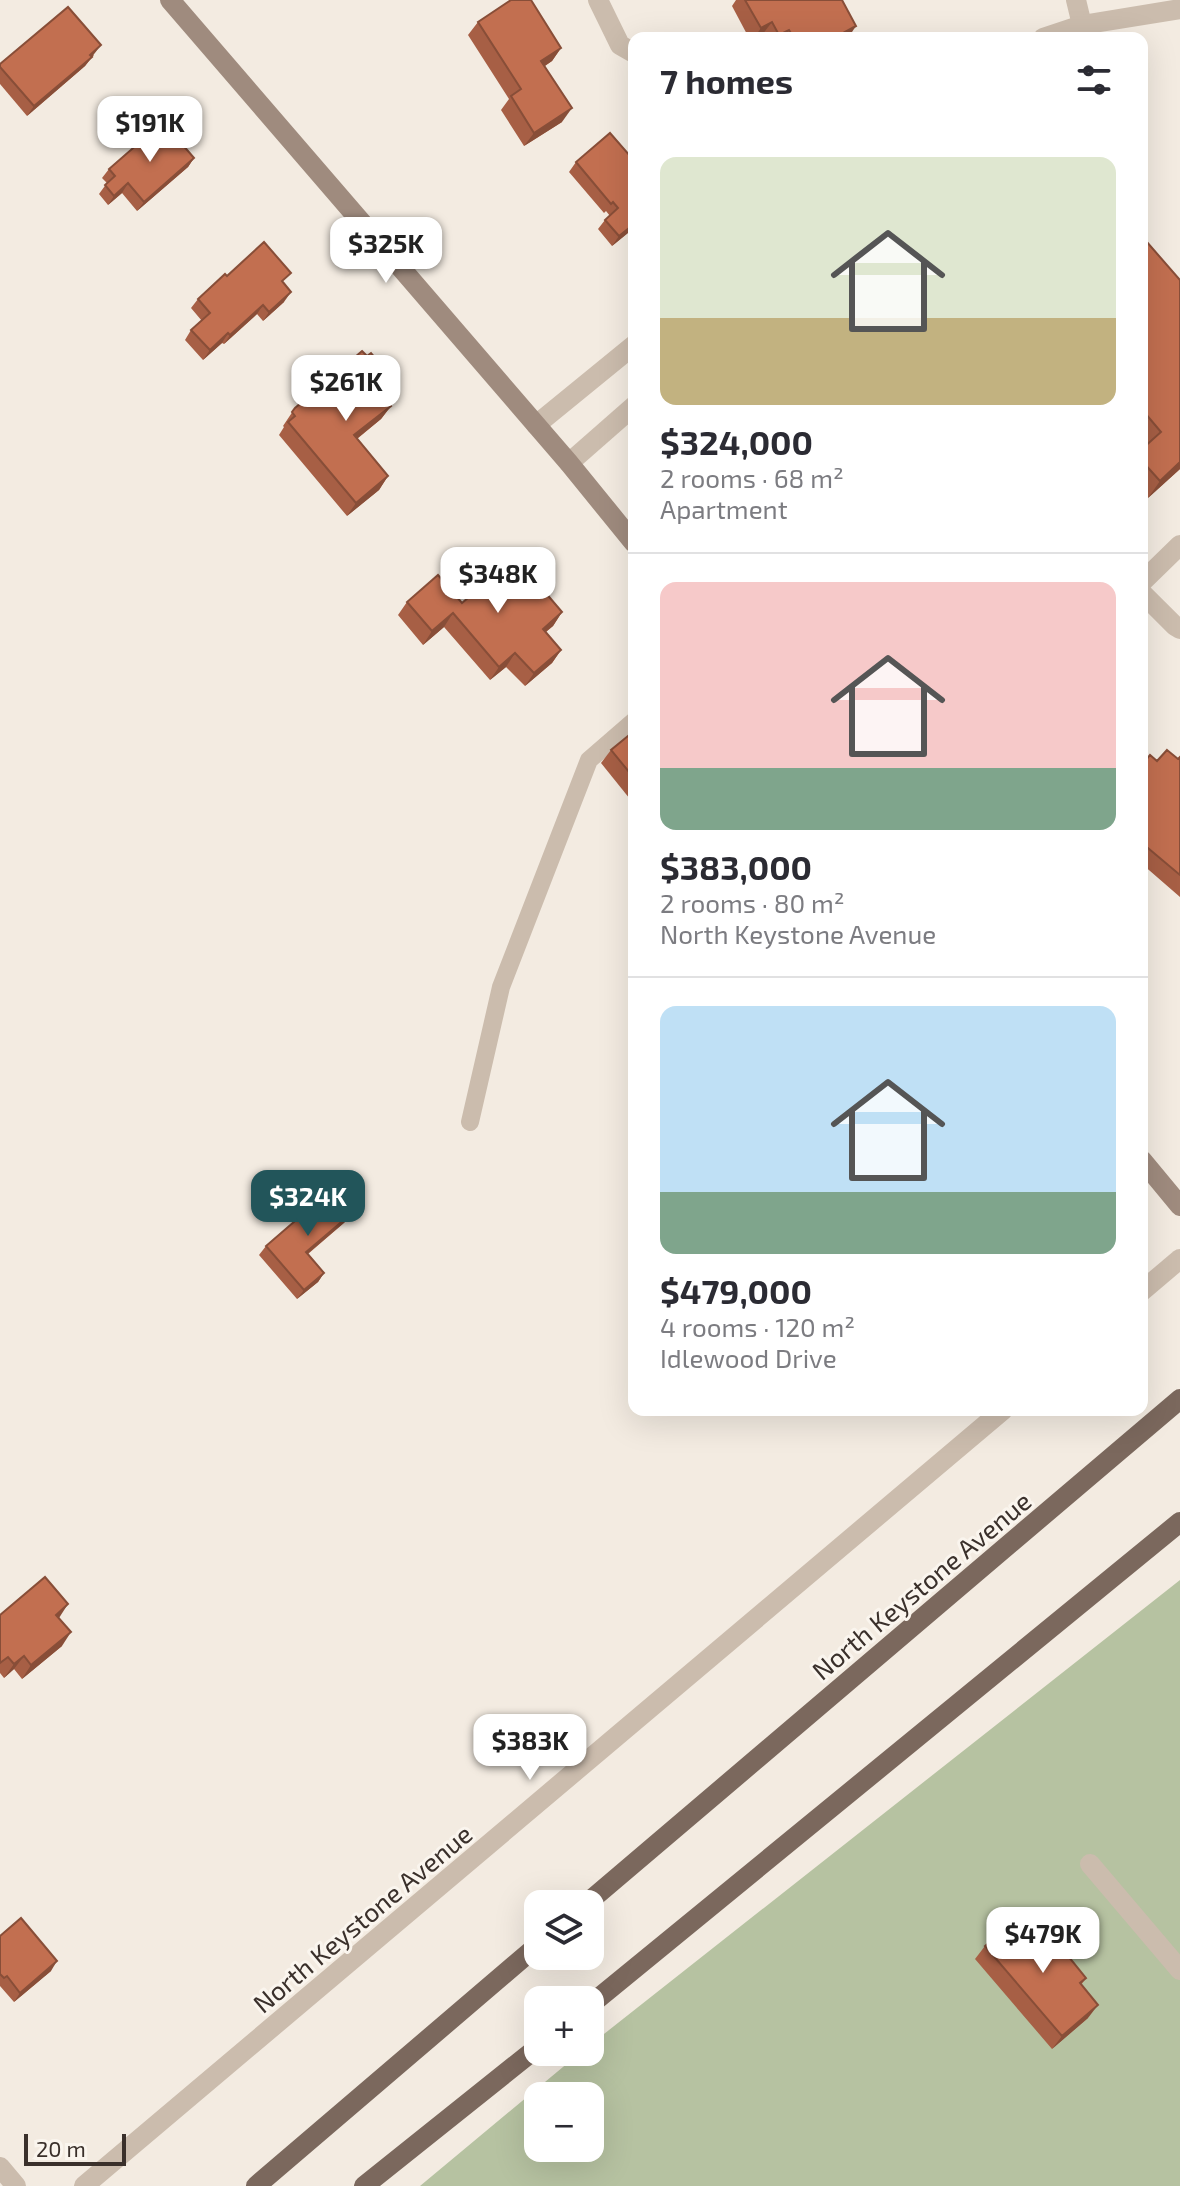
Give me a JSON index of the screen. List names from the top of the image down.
{
  "streets": {
    "main road": ["North Keystone Avenue"]
  },
  "scale_bar": "20 m",
  "page": {
    "heading": "7 homes",
    "price": [
      "$191K",
      "$325K",
      "$261K",
      "$348K",
      "$324K",
      "$383K",
      "$479K"
    ],
    "list": [
      {
        "name": "$324,000",
        "note": "2 rooms · 68 m² · Apartment"
      },
      {
        "name": "$383,000",
        "note": "2 rooms · 80 m² · North Keystone Avenue"
      },
      {
        "name": "$479,000",
        "note": "4 rooms · 120 m² · Idlewood Drive"
      }
    ],
    "map_buttons": ["+", "−"],
    "scale": "20 m"
  }
}
